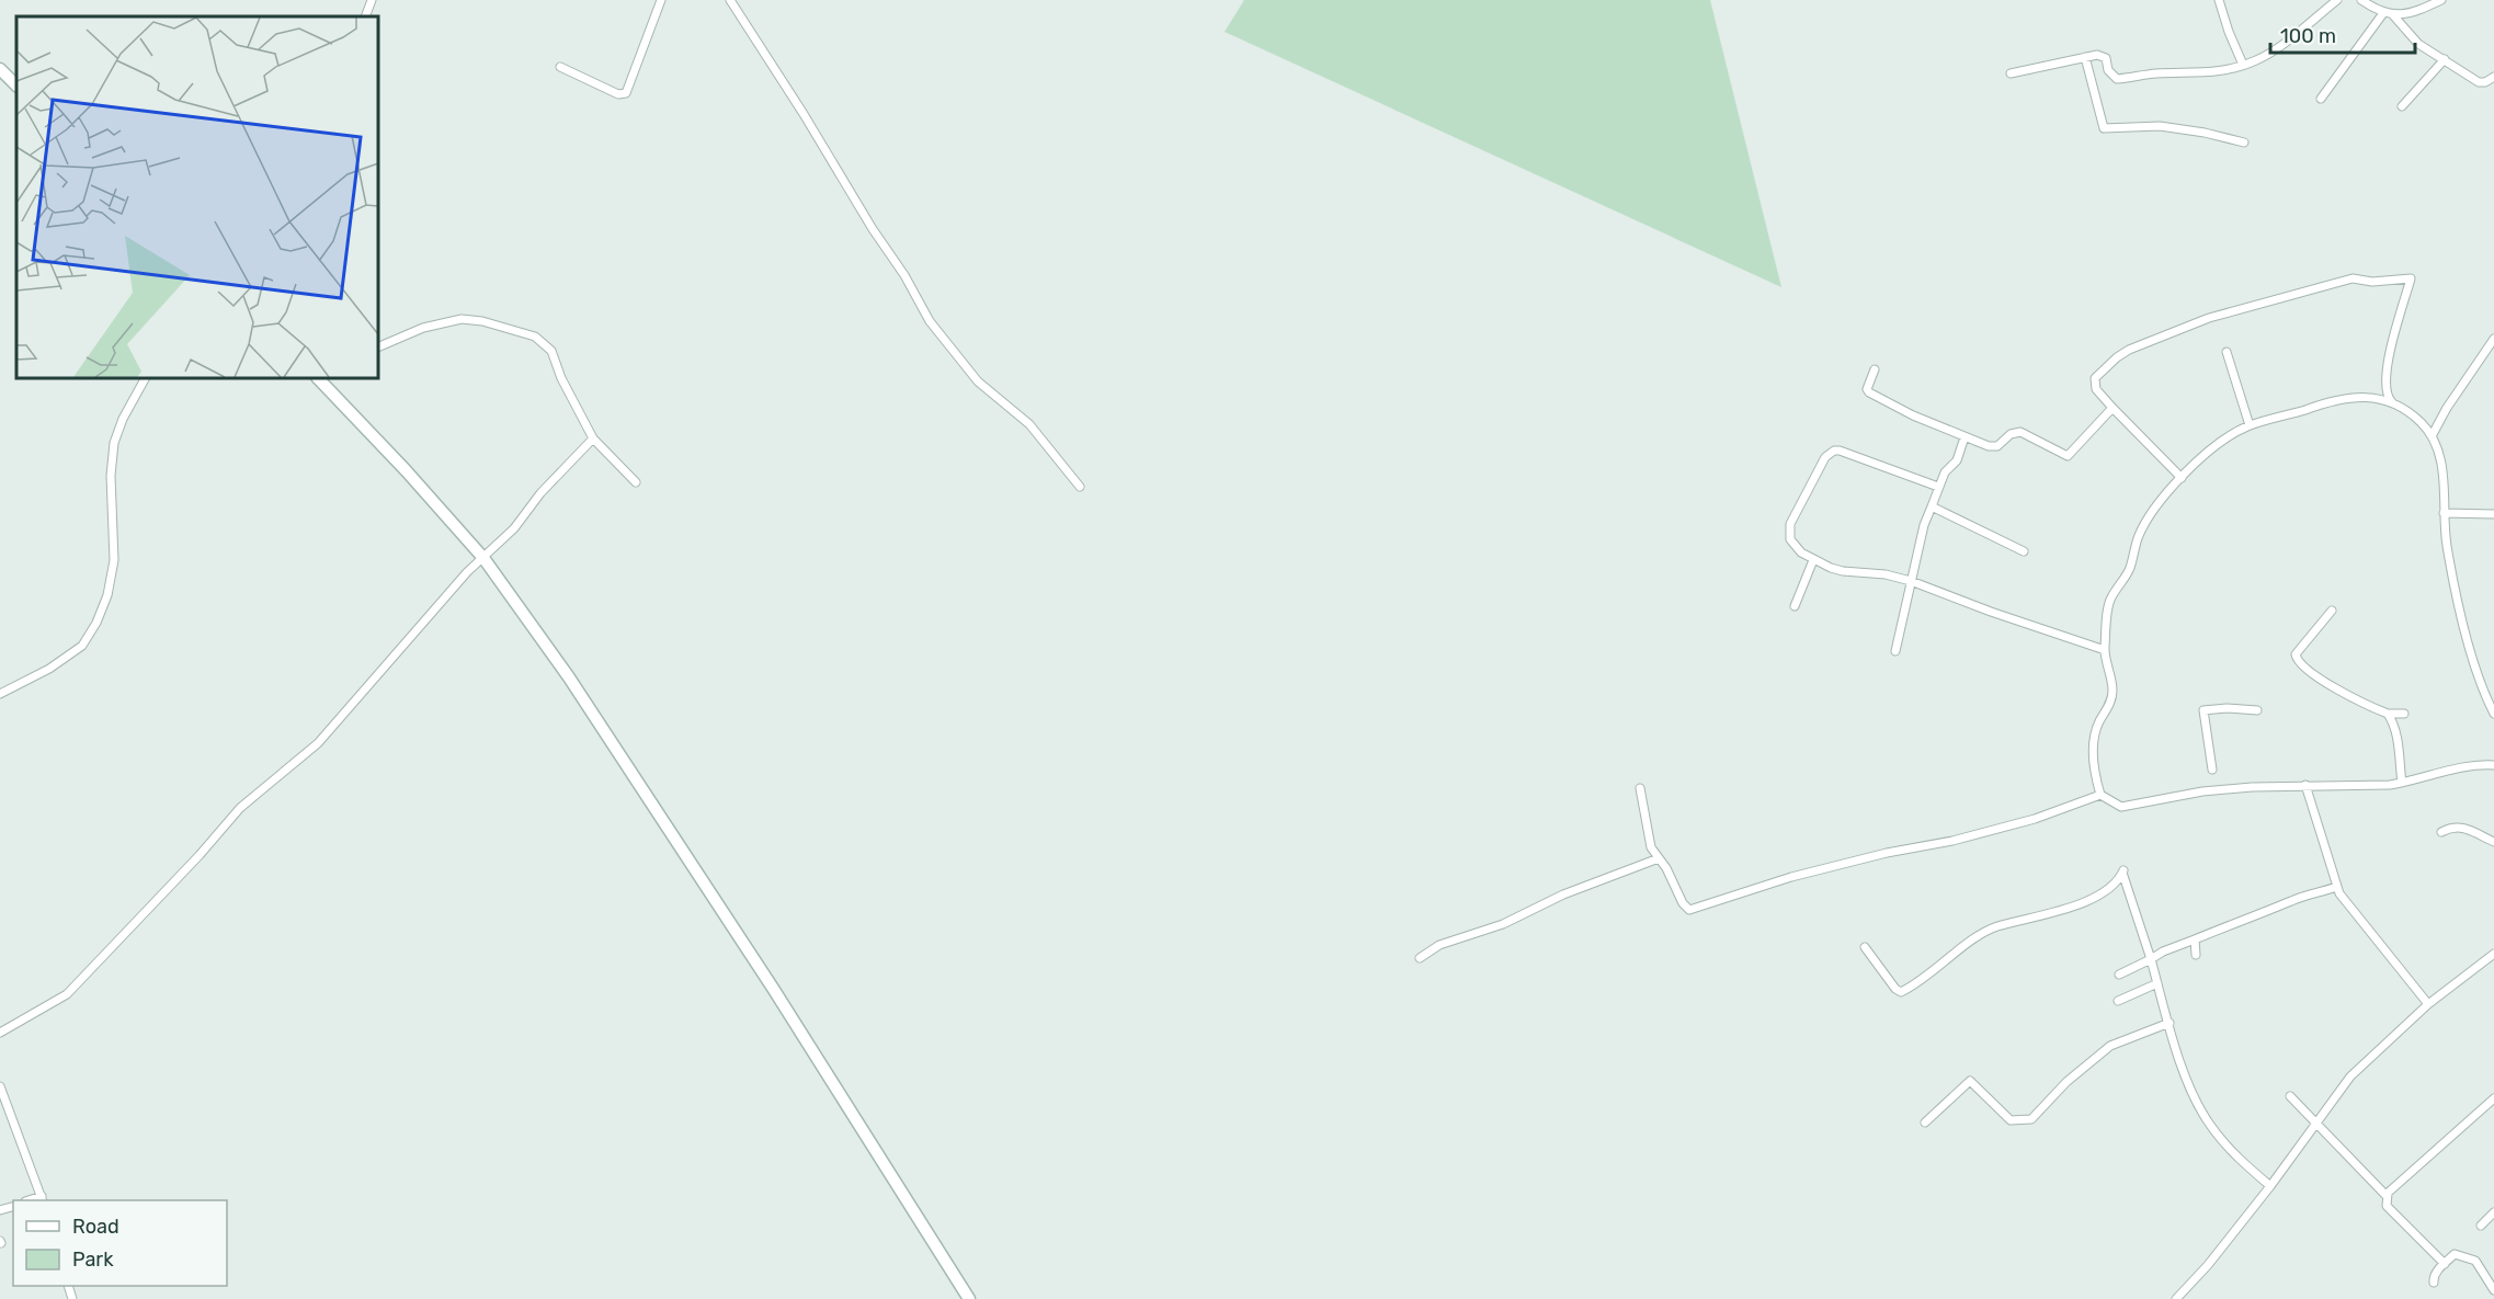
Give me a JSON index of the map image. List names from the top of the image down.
{
  "legend": ["Road", "Park"],
  "scale_bar": "100 m"
}
